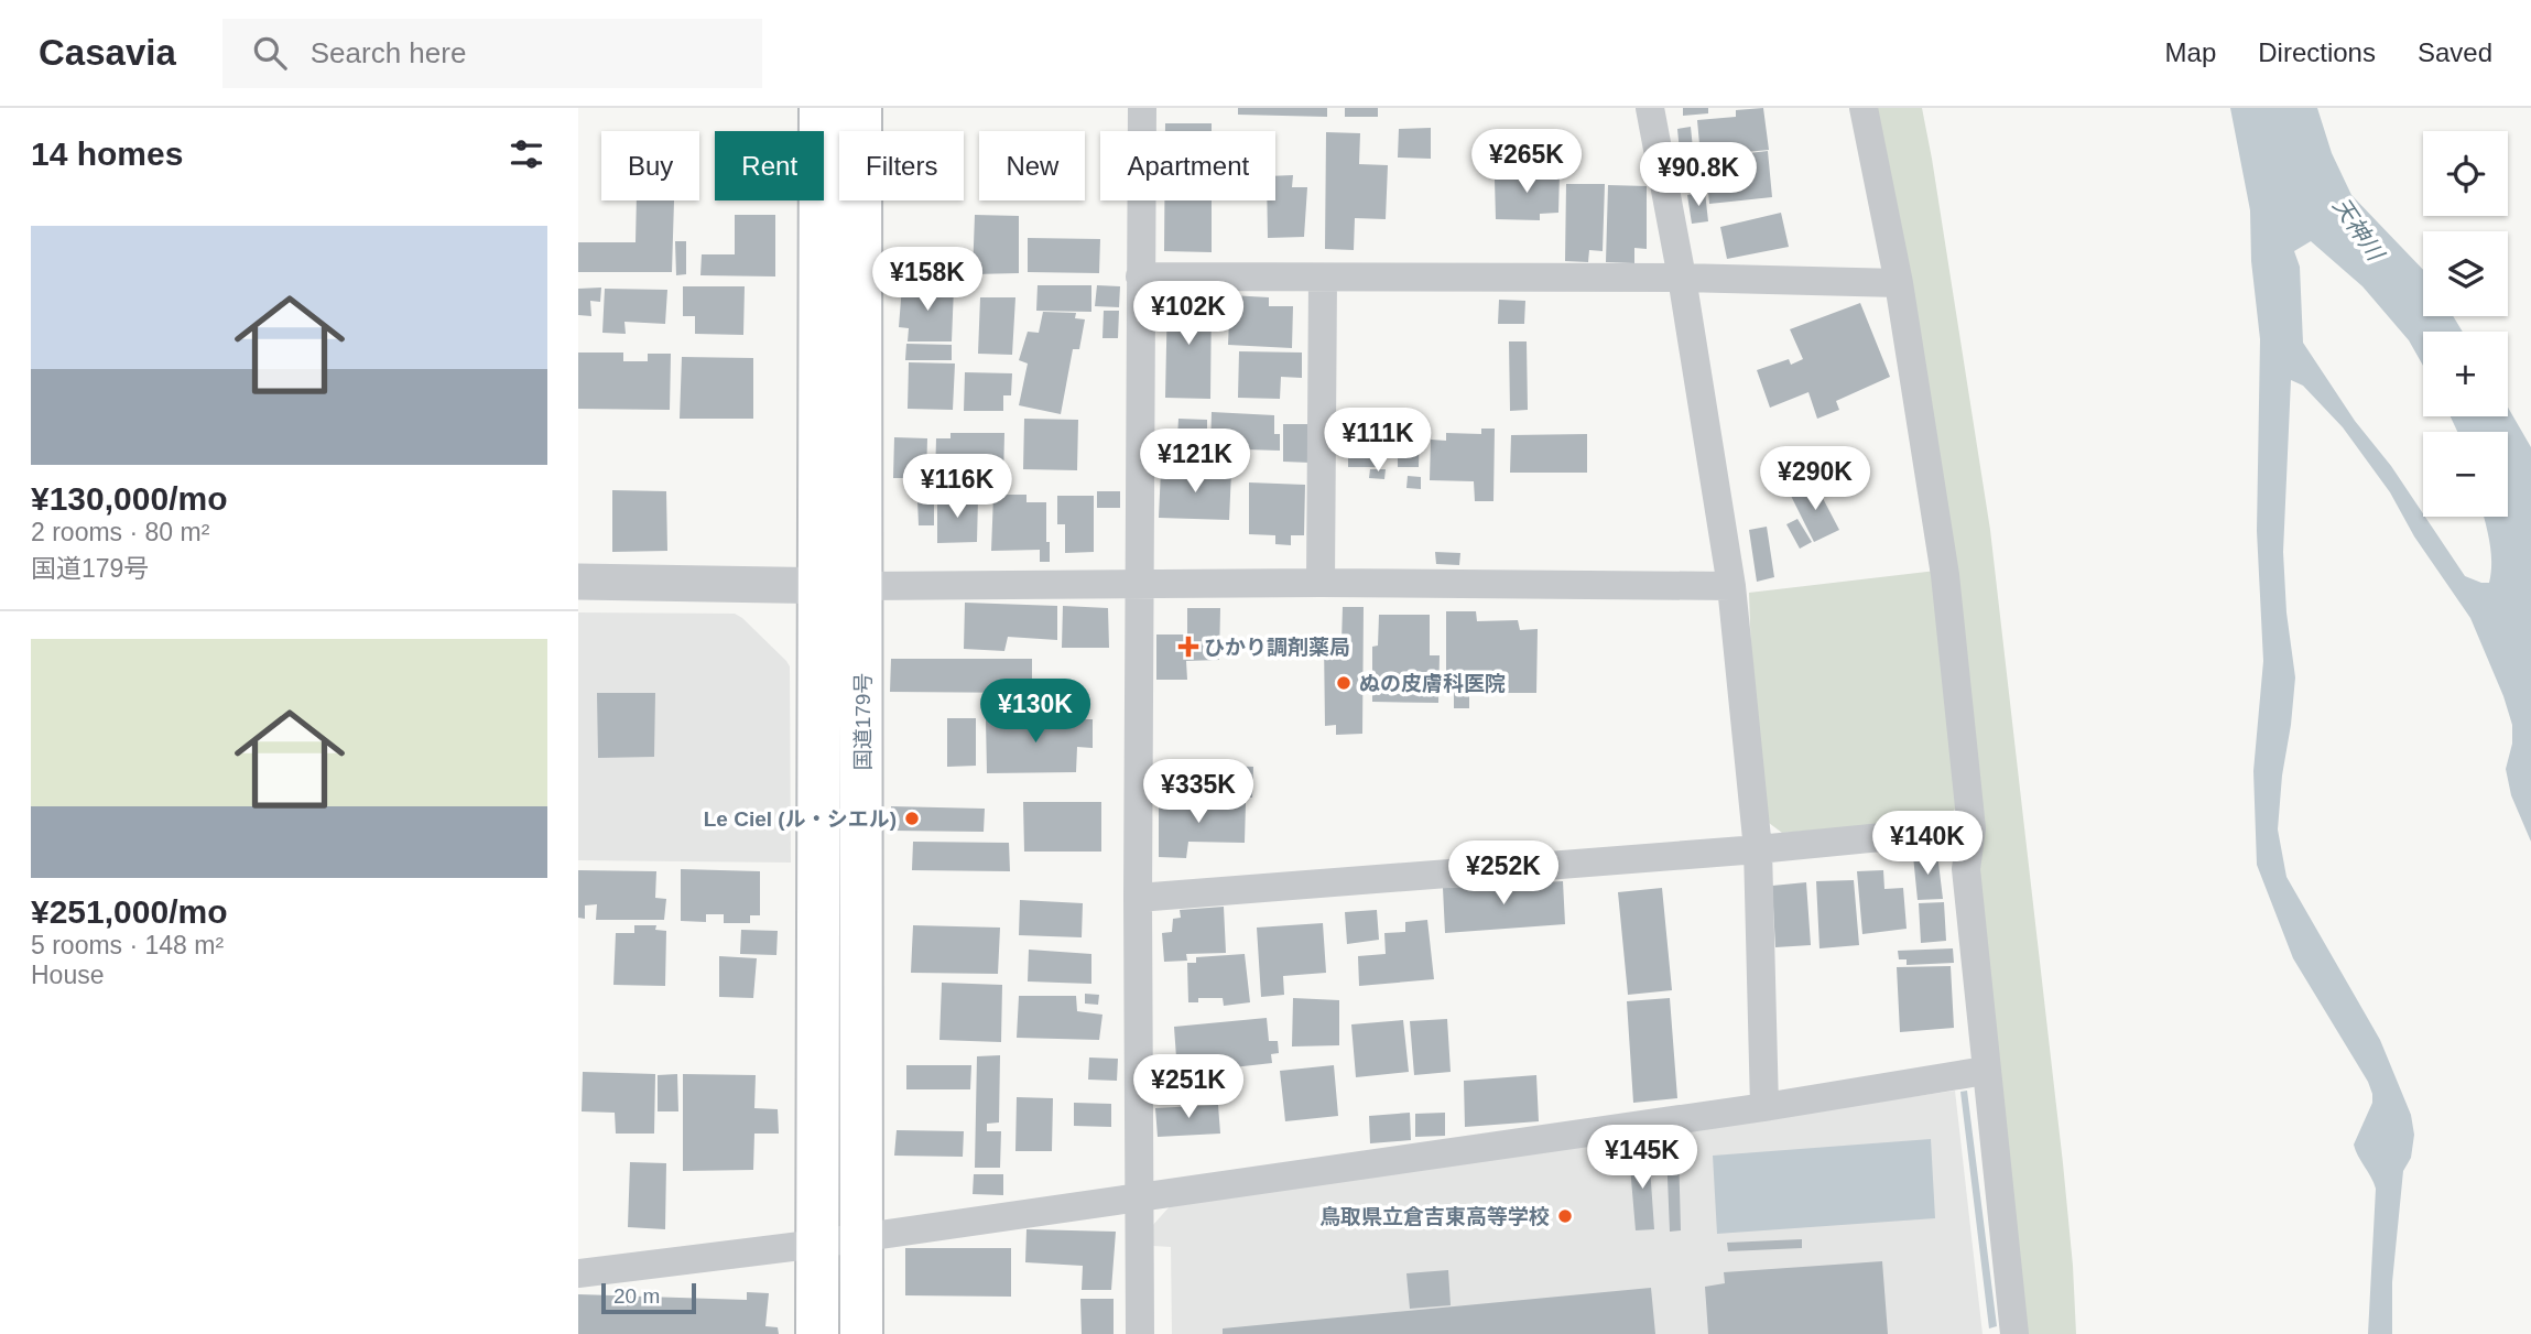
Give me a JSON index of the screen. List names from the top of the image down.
{
  "streets": {
    "highway": ["国道179号"]
  },
  "water": ["天神川"],
  "places": {
    "health": ["ひかり調剤薬局"],
    "other": ["ぬの皮膚科医院", "Le Ciel (ル・シエル)", "鳥取県立倉吉東高等学校"]
  },
  "scale_bar": "20 m",
  "page": {
    "header": "Casavia",
    "search": "Search here",
    "nav": ["Map", "Directions", "Saved"],
    "heading": "14 homes",
    "price": [
      "¥265K",
      "¥90.8K",
      "¥158K",
      "¥102K",
      "¥111K",
      "¥121K",
      "¥290K",
      "¥116K",
      "¥130K",
      "¥335K",
      "¥140K",
      "¥252K",
      "¥251K",
      "¥145K"
    ],
    "map_buttons": ["+", "−"],
    "chip": [
      "Buy",
      "Rent",
      "Filters",
      "New",
      "Apartment"
    ],
    "list": [
      {
        "name": "¥130,000/mo",
        "note": "2 rooms · 80 m² · 国道179号"
      },
      {
        "name": "¥251,000/mo",
        "note": "5 rooms · 148 m² · House"
      }
    ],
    "scale": "20 m"
  }
}
